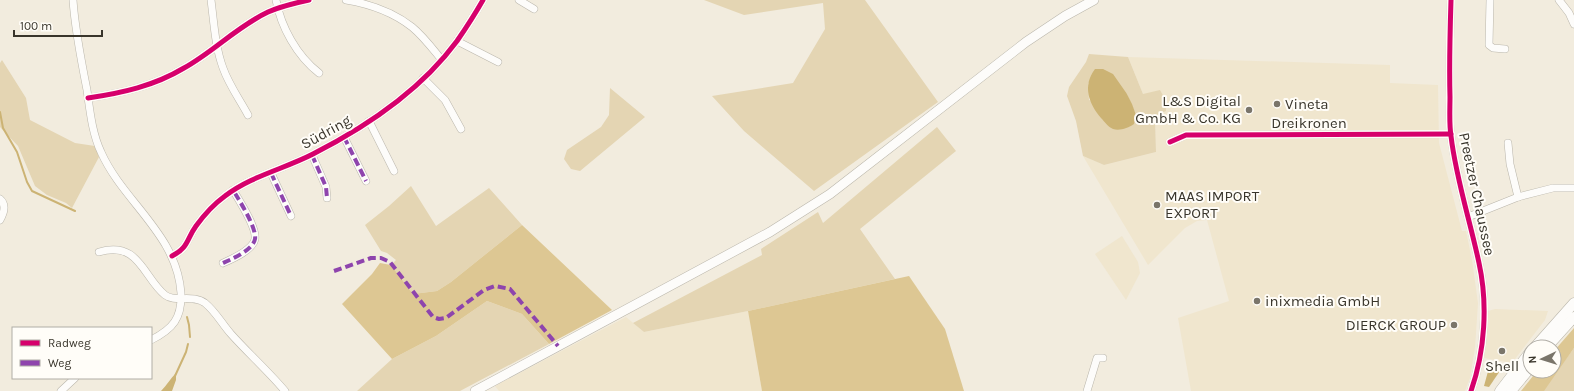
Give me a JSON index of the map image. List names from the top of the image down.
{
  "streets": {
    "street": ["Dreikronen", "Südring", "Preetzer Chaussee"]
  },
  "crossings": [
    ["Dreikronen", "Preetzer Chaussee"]
  ],
  "places": [
    "Vineta",
    "L&S Digital GmbH & Co. KG",
    "MAAS IMPORT EXPORT",
    "inixmedia GmbH",
    "DIERCK GROUP",
    "Shell"
  ],
  "legend": ["Radweg", "Weg"],
  "scale_bar": "100 m",
  "north": "left"
}
